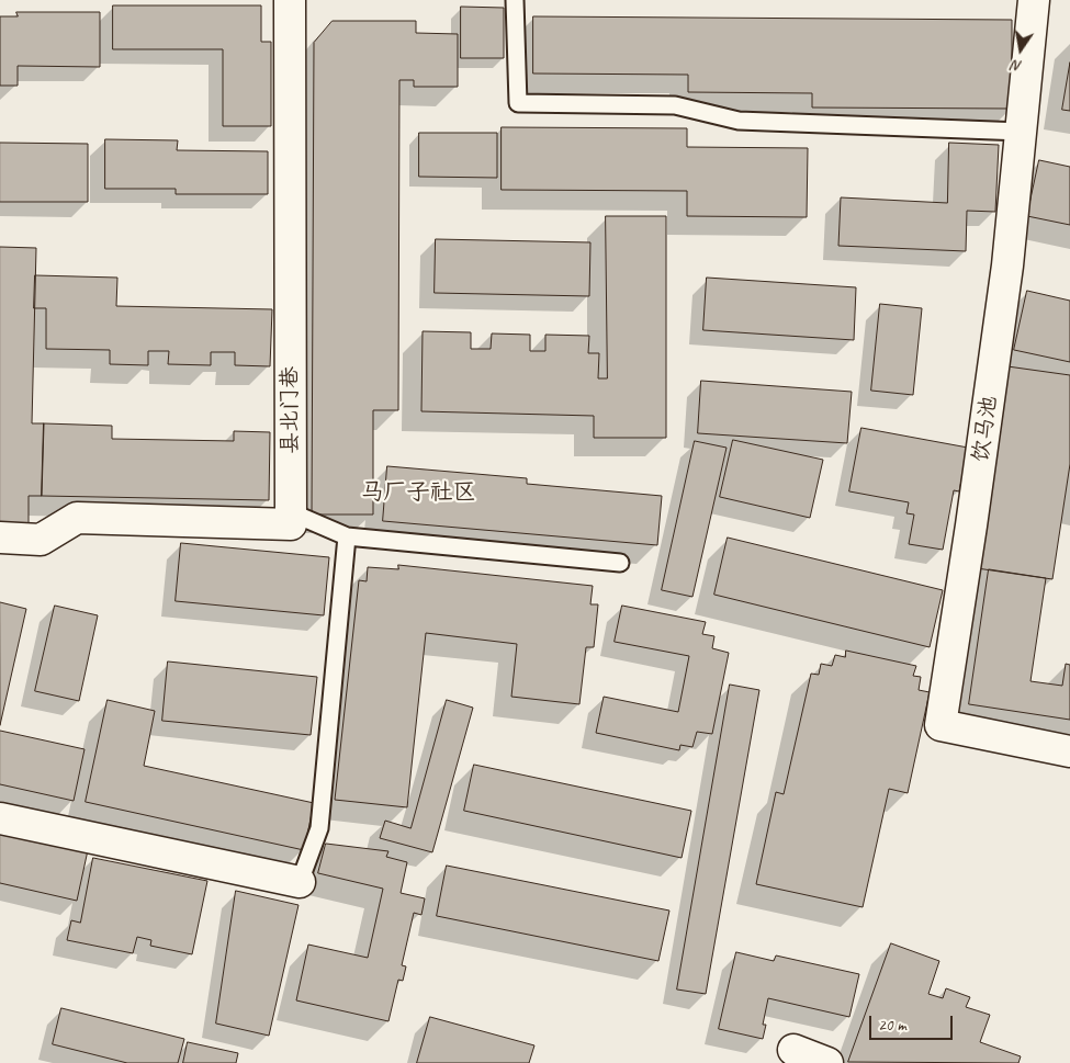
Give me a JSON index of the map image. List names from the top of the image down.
{
  "streets": {
    "street": ["县北门巷", "饮马池"]
  },
  "districts": ["马厂子社区"],
  "scale_bar": "20 m",
  "north": "bottom"
}
